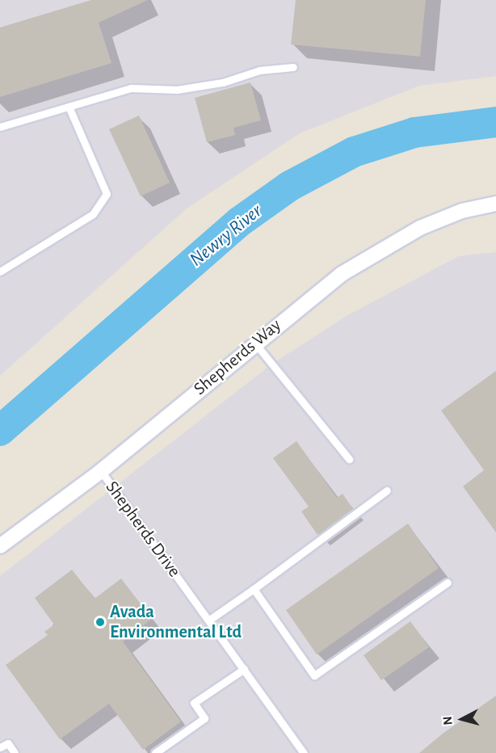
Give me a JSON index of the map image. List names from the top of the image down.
{
  "streets": {
    "street": ["Shepherds Way"],
    "lane": ["Shepherds Drive"]
  },
  "crossings": [
    ["Shepherds Way", "Shepherds Drive"]
  ],
  "water": ["Newry River"],
  "places": ["Avada Environmental Ltd"],
  "north": "left"
}
